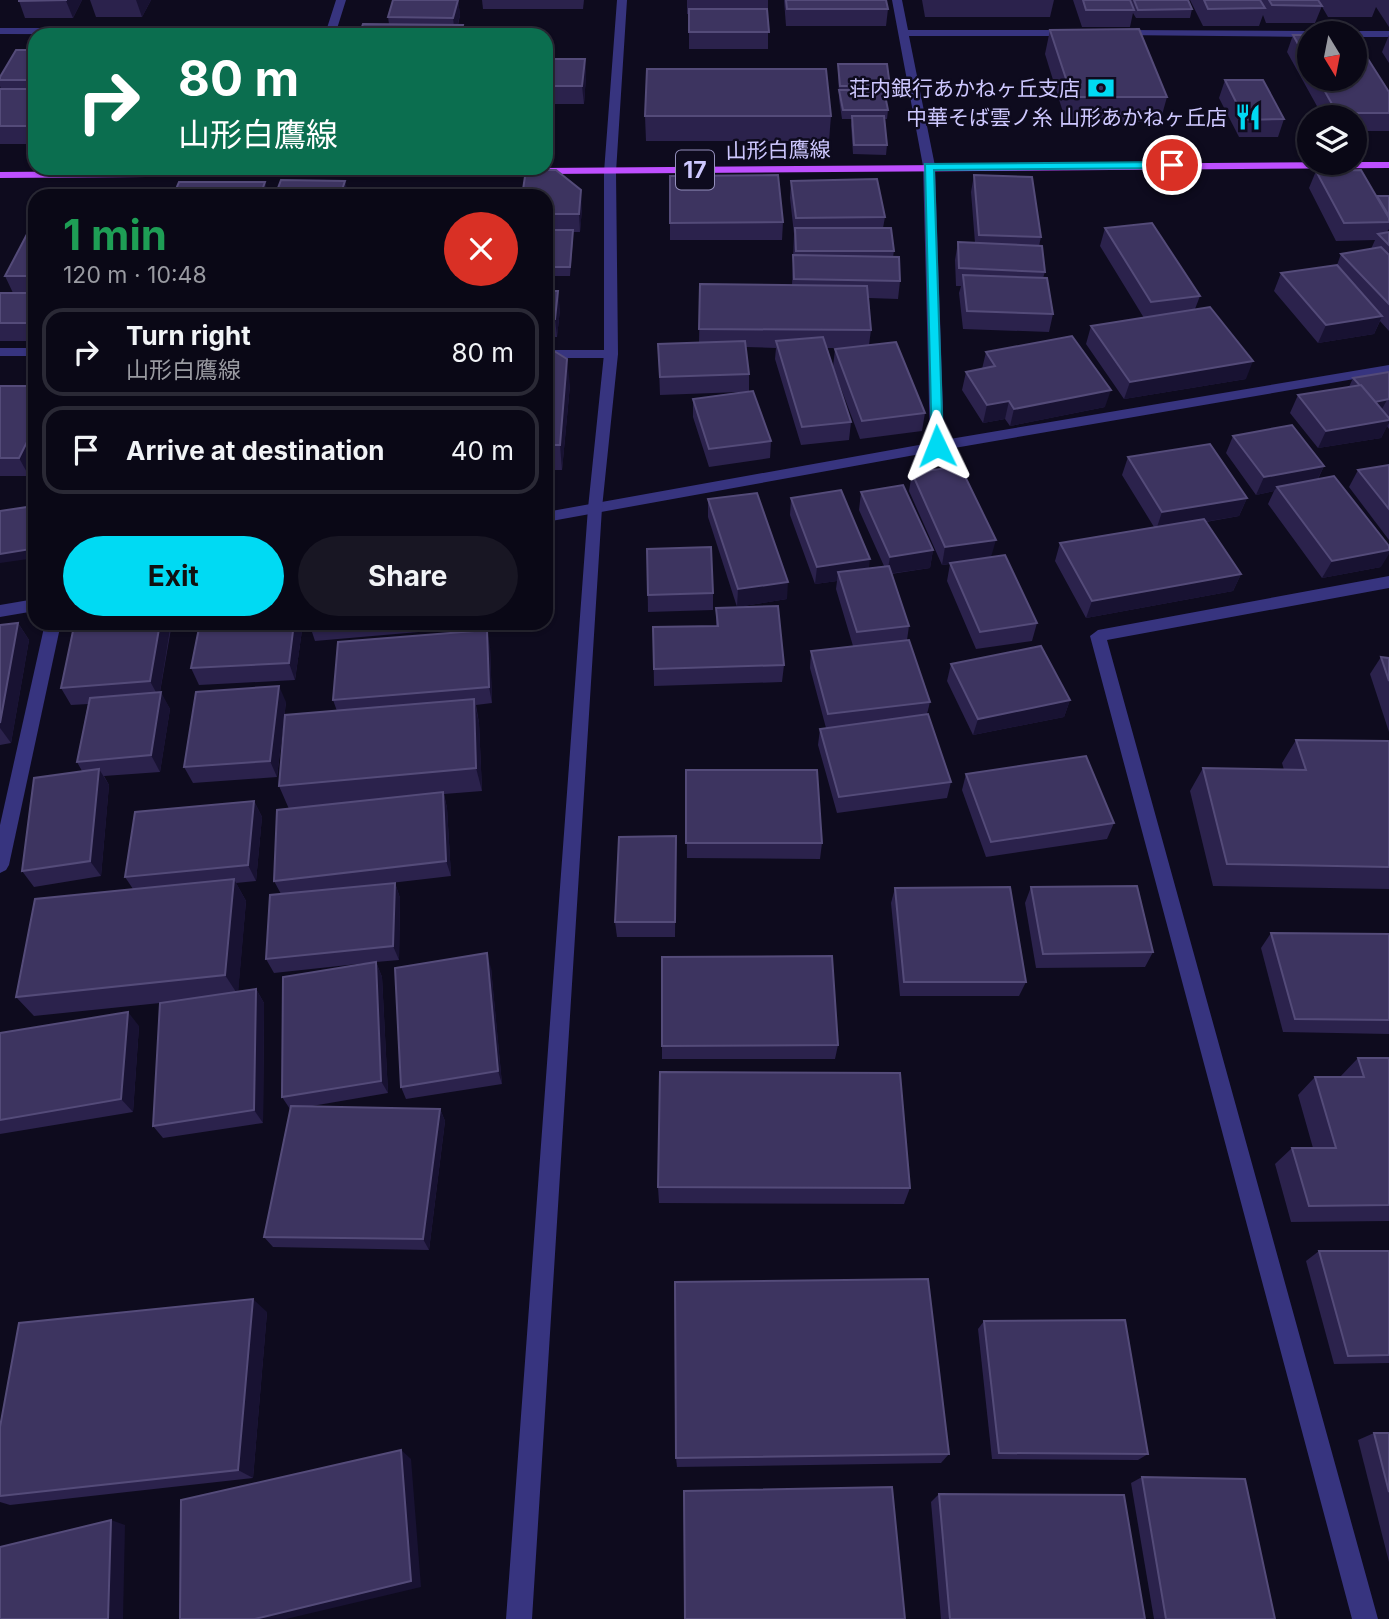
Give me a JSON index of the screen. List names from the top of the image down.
{
  "streets": {
    "main road": ["山形白鷹線", "17"]
  },
  "places": {
    "bank": ["荘内銀行あかねヶ丘支店"],
    "restaurant": ["中華そば雲ノ糸 山形あかねヶ丘店"]
  },
  "north": "bottom",
  "page": {
    "turn": ["80 m", "山形白鷹線"],
    "heading": ["1 min", "120 m · 10:48"],
    "list": [
      {
        "name": "Turn right",
        "note": "山形白鷹線",
        "value": "80 m"
      },
      {
        "name": "Arrive at destination",
        "value": "40 m"
      }
    ],
    "buttons": ["Exit", "Share"]
  }
}
